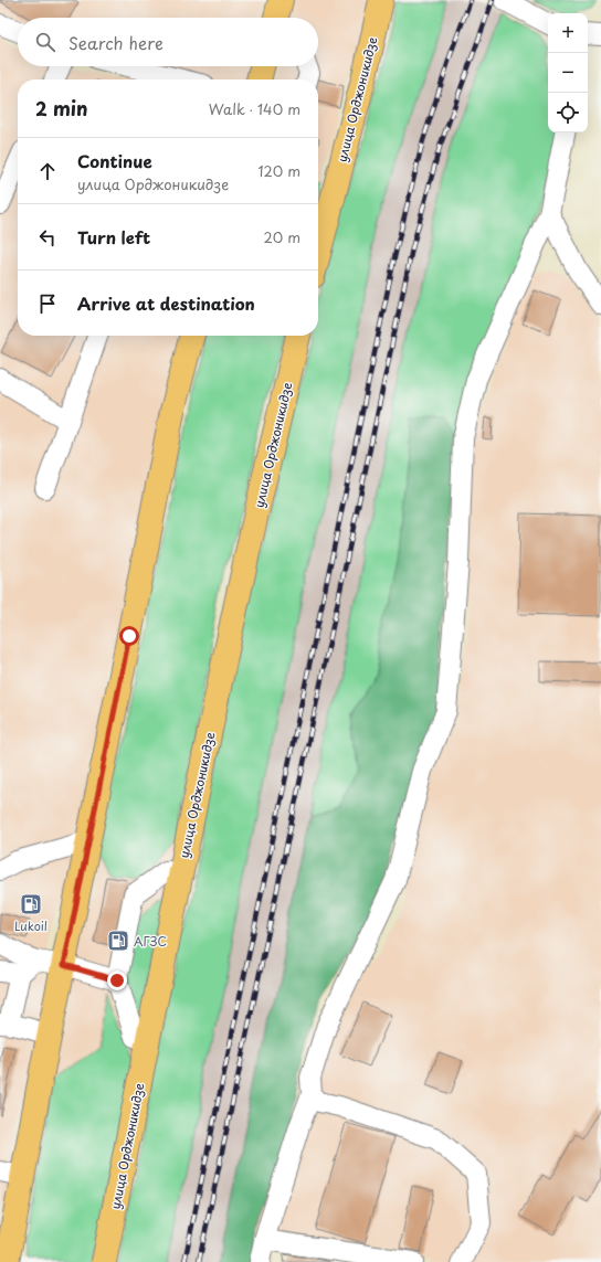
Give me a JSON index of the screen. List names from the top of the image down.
{
  "streets": {
    "main road": ["улица Орджоникидзе"]
  },
  "places": {
    "fuel station": ["Lukoil", "АГЗС"]
  },
  "page": {
    "map_buttons": ["+", "−"],
    "search": "Search here",
    "heading": ["2 min", "Walk · 140 m"],
    "list": [
      ["Continue", "улица Орджоникидзе", "120 m"],
      ["Turn left", "20 m"],
      "Arrive at destination"
    ]
  }
}
